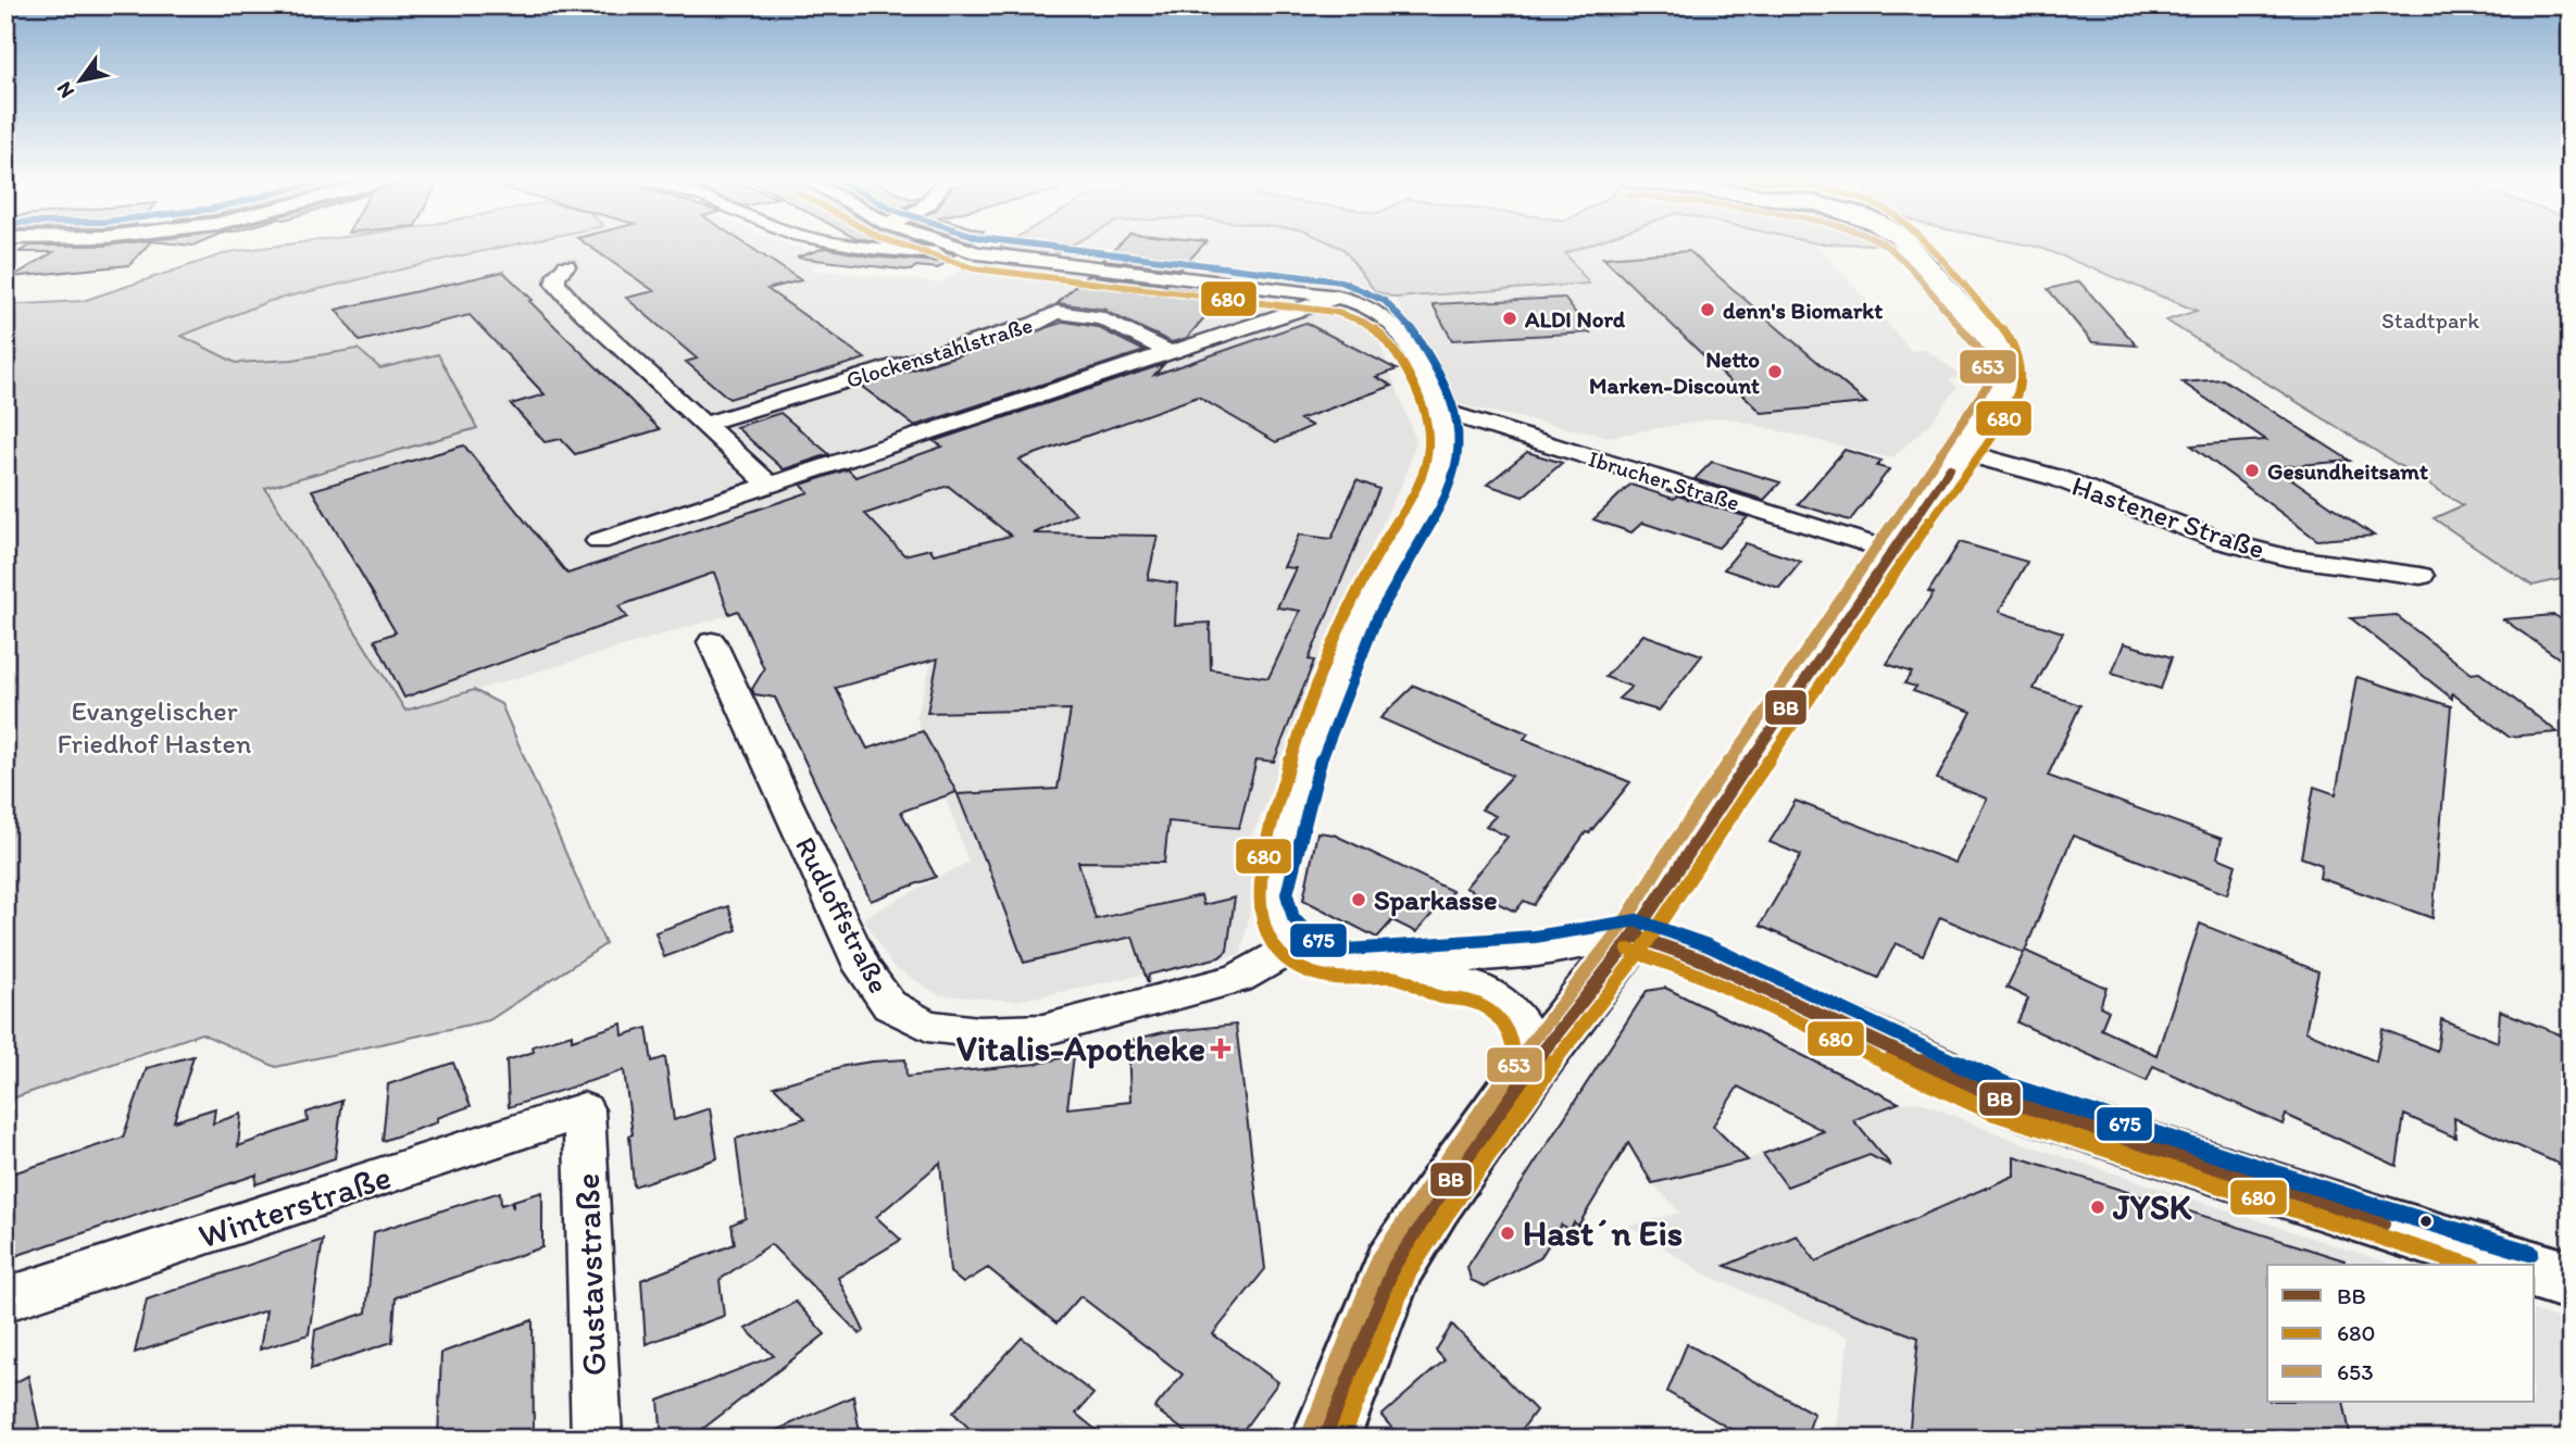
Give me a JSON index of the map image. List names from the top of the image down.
{
  "streets": {
    "street": [
      "Glockenstahlstraße",
      "Ibrucher Straße",
      "Hastener Straße",
      "Rudloffstraße",
      "Winterstraße",
      "Gustavstraße"
    ]
  },
  "crossings": [
    ["Winterstraße", "Gustavstraße"]
  ],
  "parks": ["Stadtpark", "Evangelischer Friedhof Hasten"],
  "places": {
    "other": [
      "denn's Biomarkt",
      "ALDI Nord",
      "Netto Marken-Discount",
      "Gesundheitsamt",
      "Sparkasse",
      "JYSK",
      "Hast´n Eis"
    ],
    "health": ["Vitalis-Apotheke"]
  },
  "lines": [
    "transit line 680",
    "transit line 653",
    "transit line 675",
    "transit line BB"
  ],
  "legend": ["BB", "680", "653"],
  "north": "bottom left"
}
